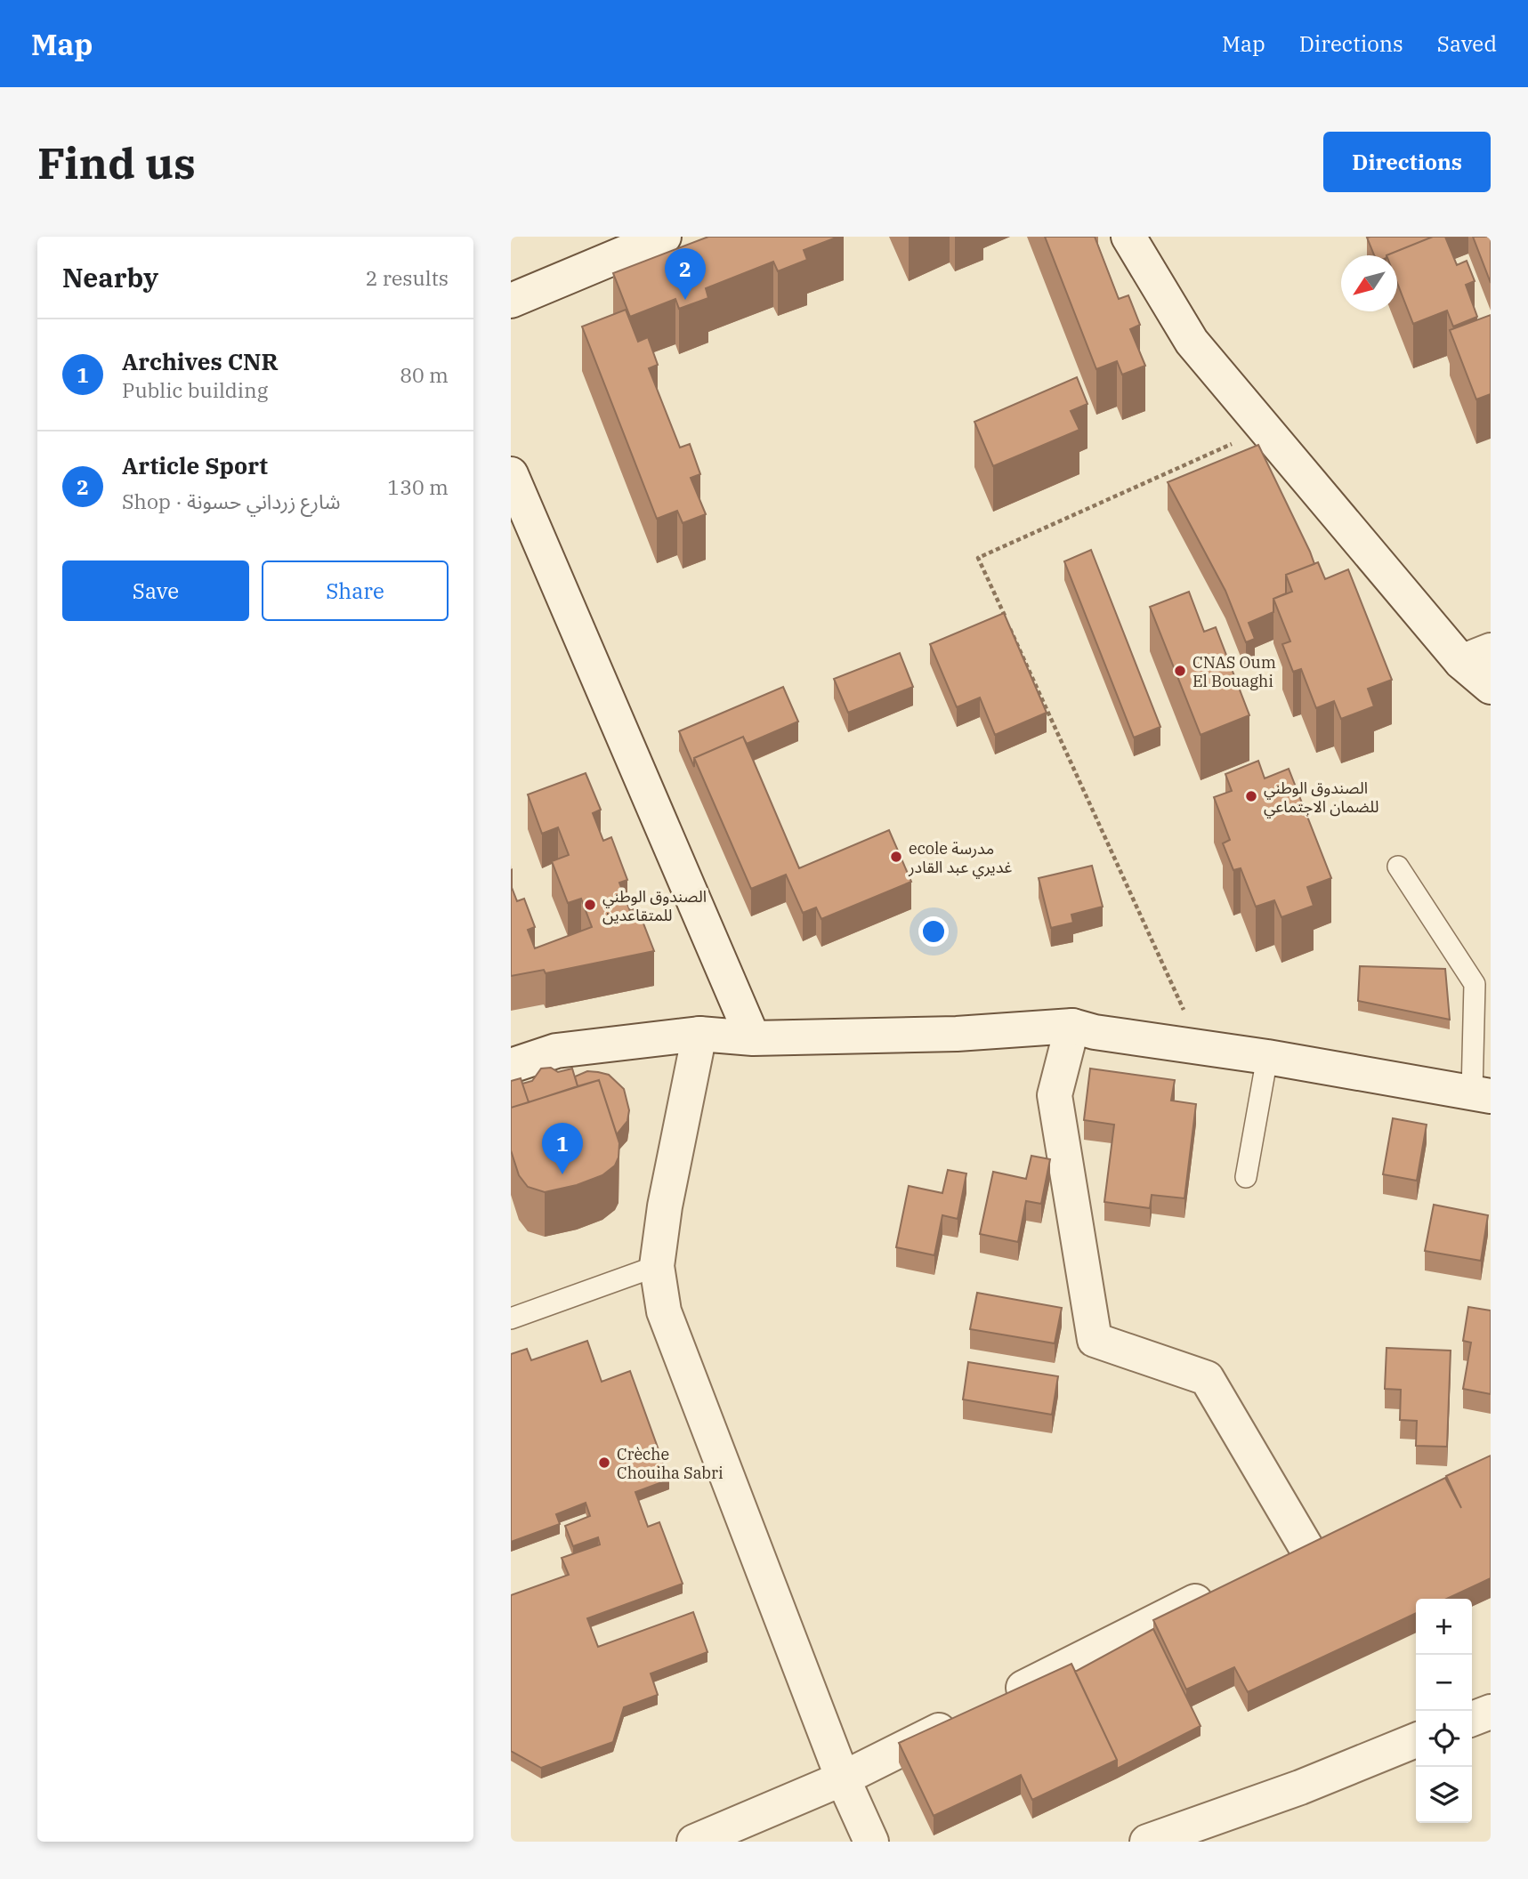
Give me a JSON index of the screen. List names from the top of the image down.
{
  "places": [
    "CNAS Oum El Bouaghi",
    "الصندوق الوطني للضمان الاجتماعي",
    "ecole مدرسة غديري عبد القادر",
    "الصندوق الوطني للمتقاعدين",
    "Crèche Chouiha Sabri"
  ],
  "north": "bottom left",
  "page": {
    "header": "Map",
    "nav": ["Map", "Directions", "Saved"],
    "buttons": [
      "Directions",
      ["Save", "Share"]
    ],
    "title": "Find us",
    "heading": ["Nearby", "2 results"],
    "pins": ["2", "1"],
    "list": [
      {
        "mark": "1",
        "name": "Archives CNR",
        "note": "Public building",
        "value": "80 m"
      },
      {
        "mark": "2",
        "name": "Article Sport",
        "note": "Shop · شارع زرداني حسونة",
        "value": "130 m"
      }
    ],
    "map_buttons": ["+", "−"]
  }
}
